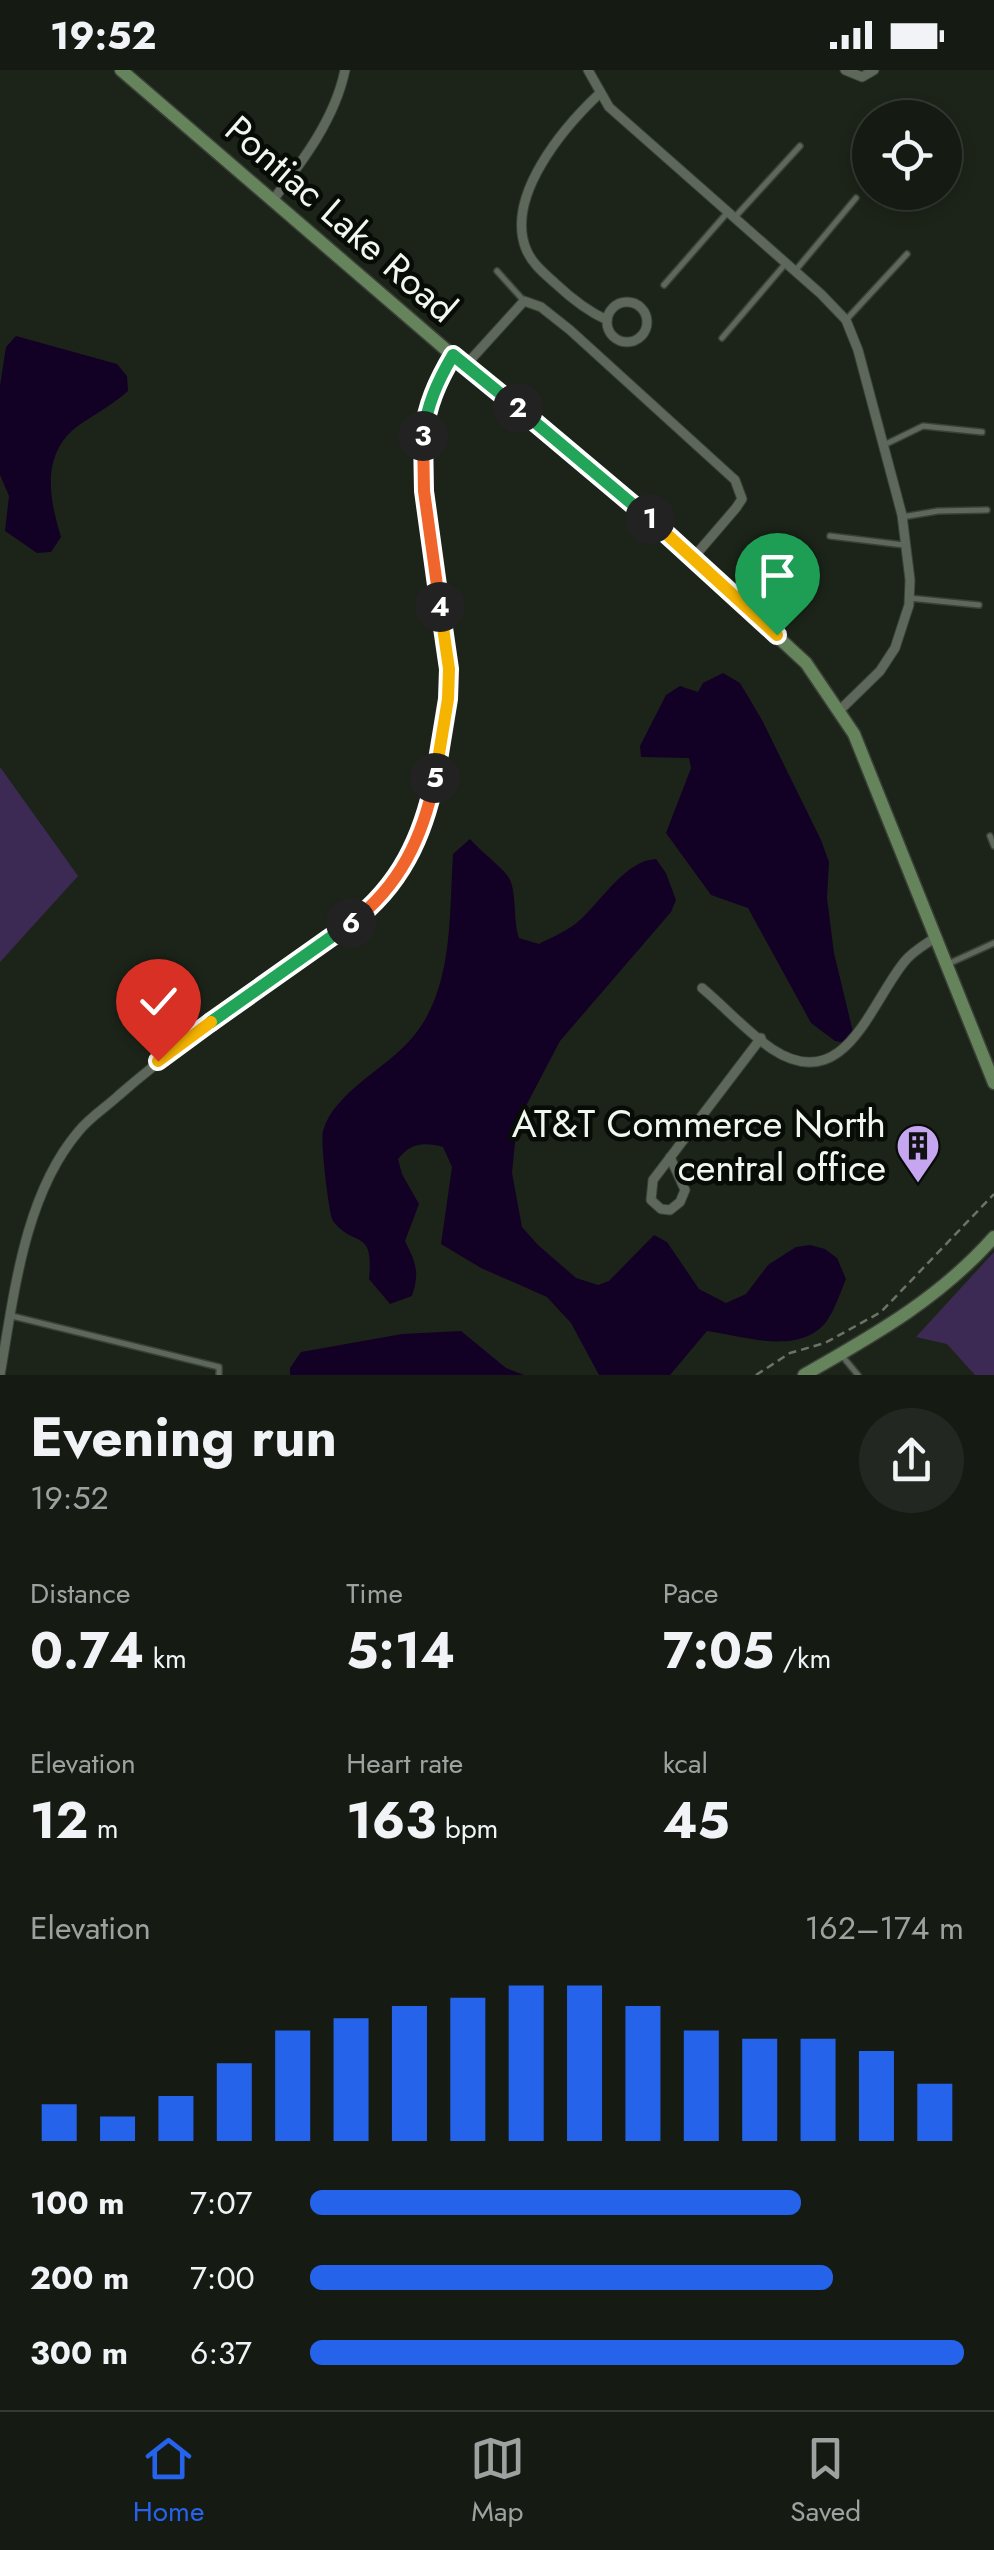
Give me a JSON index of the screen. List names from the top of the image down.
{
  "streets": {
    "street": ["Pontiac Lake Road"]
  },
  "places": {
    "building": ["AT&T Commerce North central office"]
  },
  "page": {
    "status": "19:52",
    "pins": [
      "2",
      "3",
      "1",
      "4",
      "5",
      "6"
    ],
    "heading": ["Evening run", "19:52"],
    "stats": [
      ["Distance", "0.74 km"],
      ["Time", "5:14"],
      ["Pace", "7:05 /km"],
      ["Elevation", "12 m"],
      ["Heart rate", "163 bpm"],
      ["kcal", "45"]
    ],
    "chart": ["Elevation", "162–174 m"],
    "list": [
      {
        "name": "100 m",
        "note": "7:07"
      },
      {
        "name": "200 m",
        "note": "7:00"
      },
      {
        "name": "300 m",
        "note": "6:37"
      }
    ],
    "tabs": ["Home", "Map", "Saved"]
  }
}
